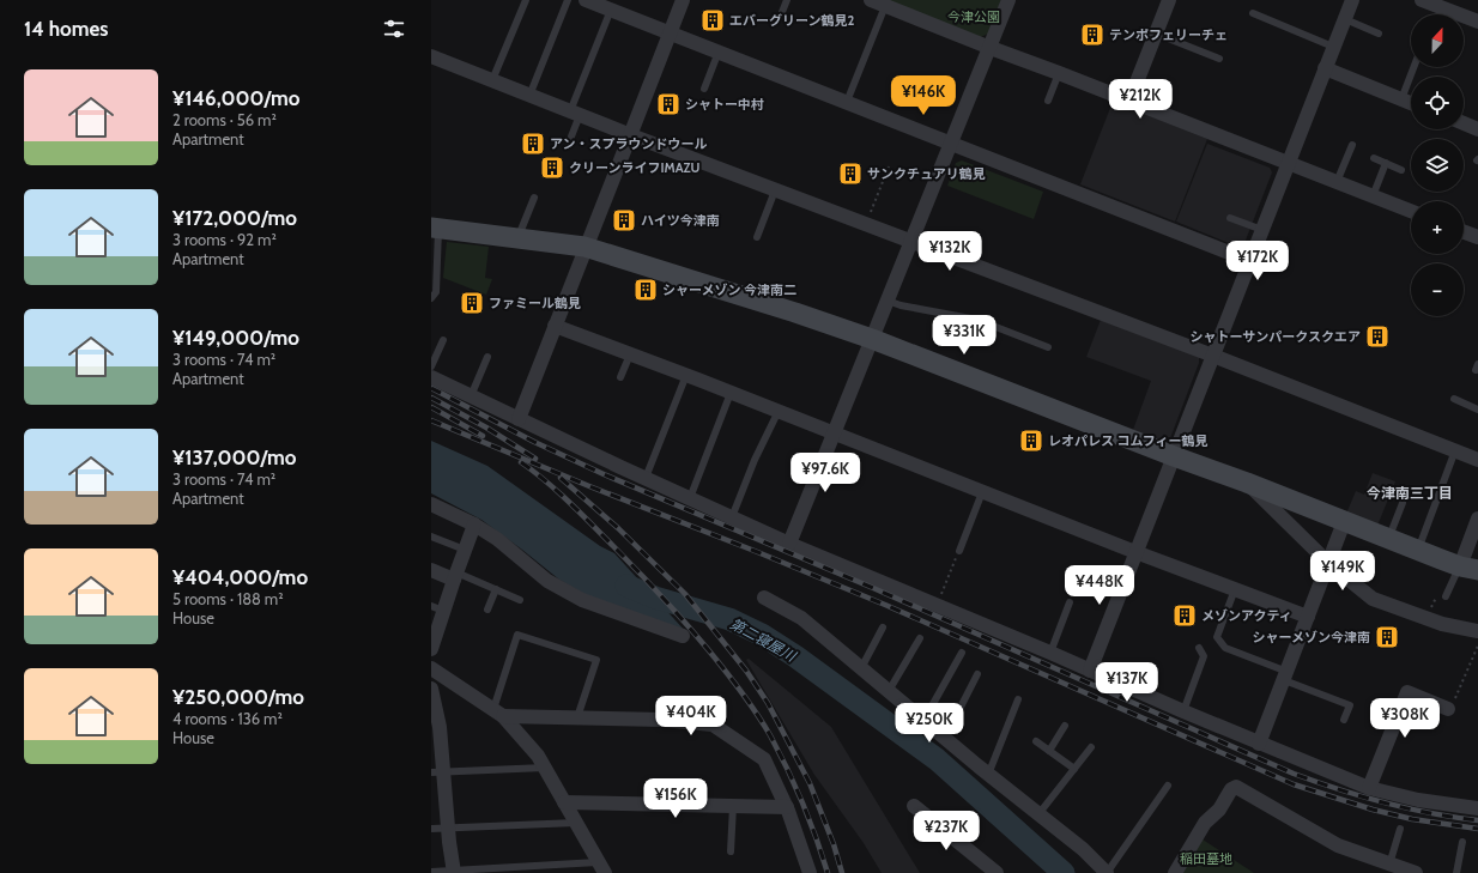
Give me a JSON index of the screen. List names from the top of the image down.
{
  "districts": ["今津南三丁目"],
  "water": ["第二寝屋川"],
  "parks": ["今津公園", "稲田墓地"],
  "places": {
    "building": [
      "エバーグリーン鶴見2",
      "テンポフェリーチェ",
      "シャトー中村",
      "アン・スプラウンドウール",
      "クリーンライフIMAZU",
      "サンクチュアリ鶴見",
      "ハイツ今津南",
      "シャーメゾン 今津南二",
      "ファミール鶴見",
      "シャトーサンパークスクエア",
      "レオパレス コムフィー鶴見",
      "メゾンアクティ",
      "シャーメゾン今津南"
    ]
  },
  "north": "top",
  "page": {
    "heading": "14 homes",
    "map_buttons": ["+", "−"],
    "list": [
      {
        "name": "¥146,000/mo",
        "note": "2 rooms · 56 m² · Apartment"
      },
      {
        "name": "¥172,000/mo",
        "note": "3 rooms · 92 m² · Apartment"
      },
      {
        "name": "¥149,000/mo",
        "note": "3 rooms · 74 m² · Apartment"
      },
      {
        "name": "¥137,000/mo",
        "note": "3 rooms · 74 m² · Apartment"
      },
      {
        "name": "¥404,000/mo",
        "note": "5 rooms · 188 m² · House"
      },
      {
        "name": "¥250,000/mo",
        "note": "4 rooms · 136 m² · House"
      }
    ],
    "price": [
      "¥146K",
      "¥212K",
      "¥132K",
      "¥172K",
      "¥331K",
      "¥97.6K",
      "¥149K",
      "¥448K",
      "¥137K",
      "¥404K",
      "¥308K",
      "¥250K",
      "¥156K",
      "¥237K"
    ]
  }
}
